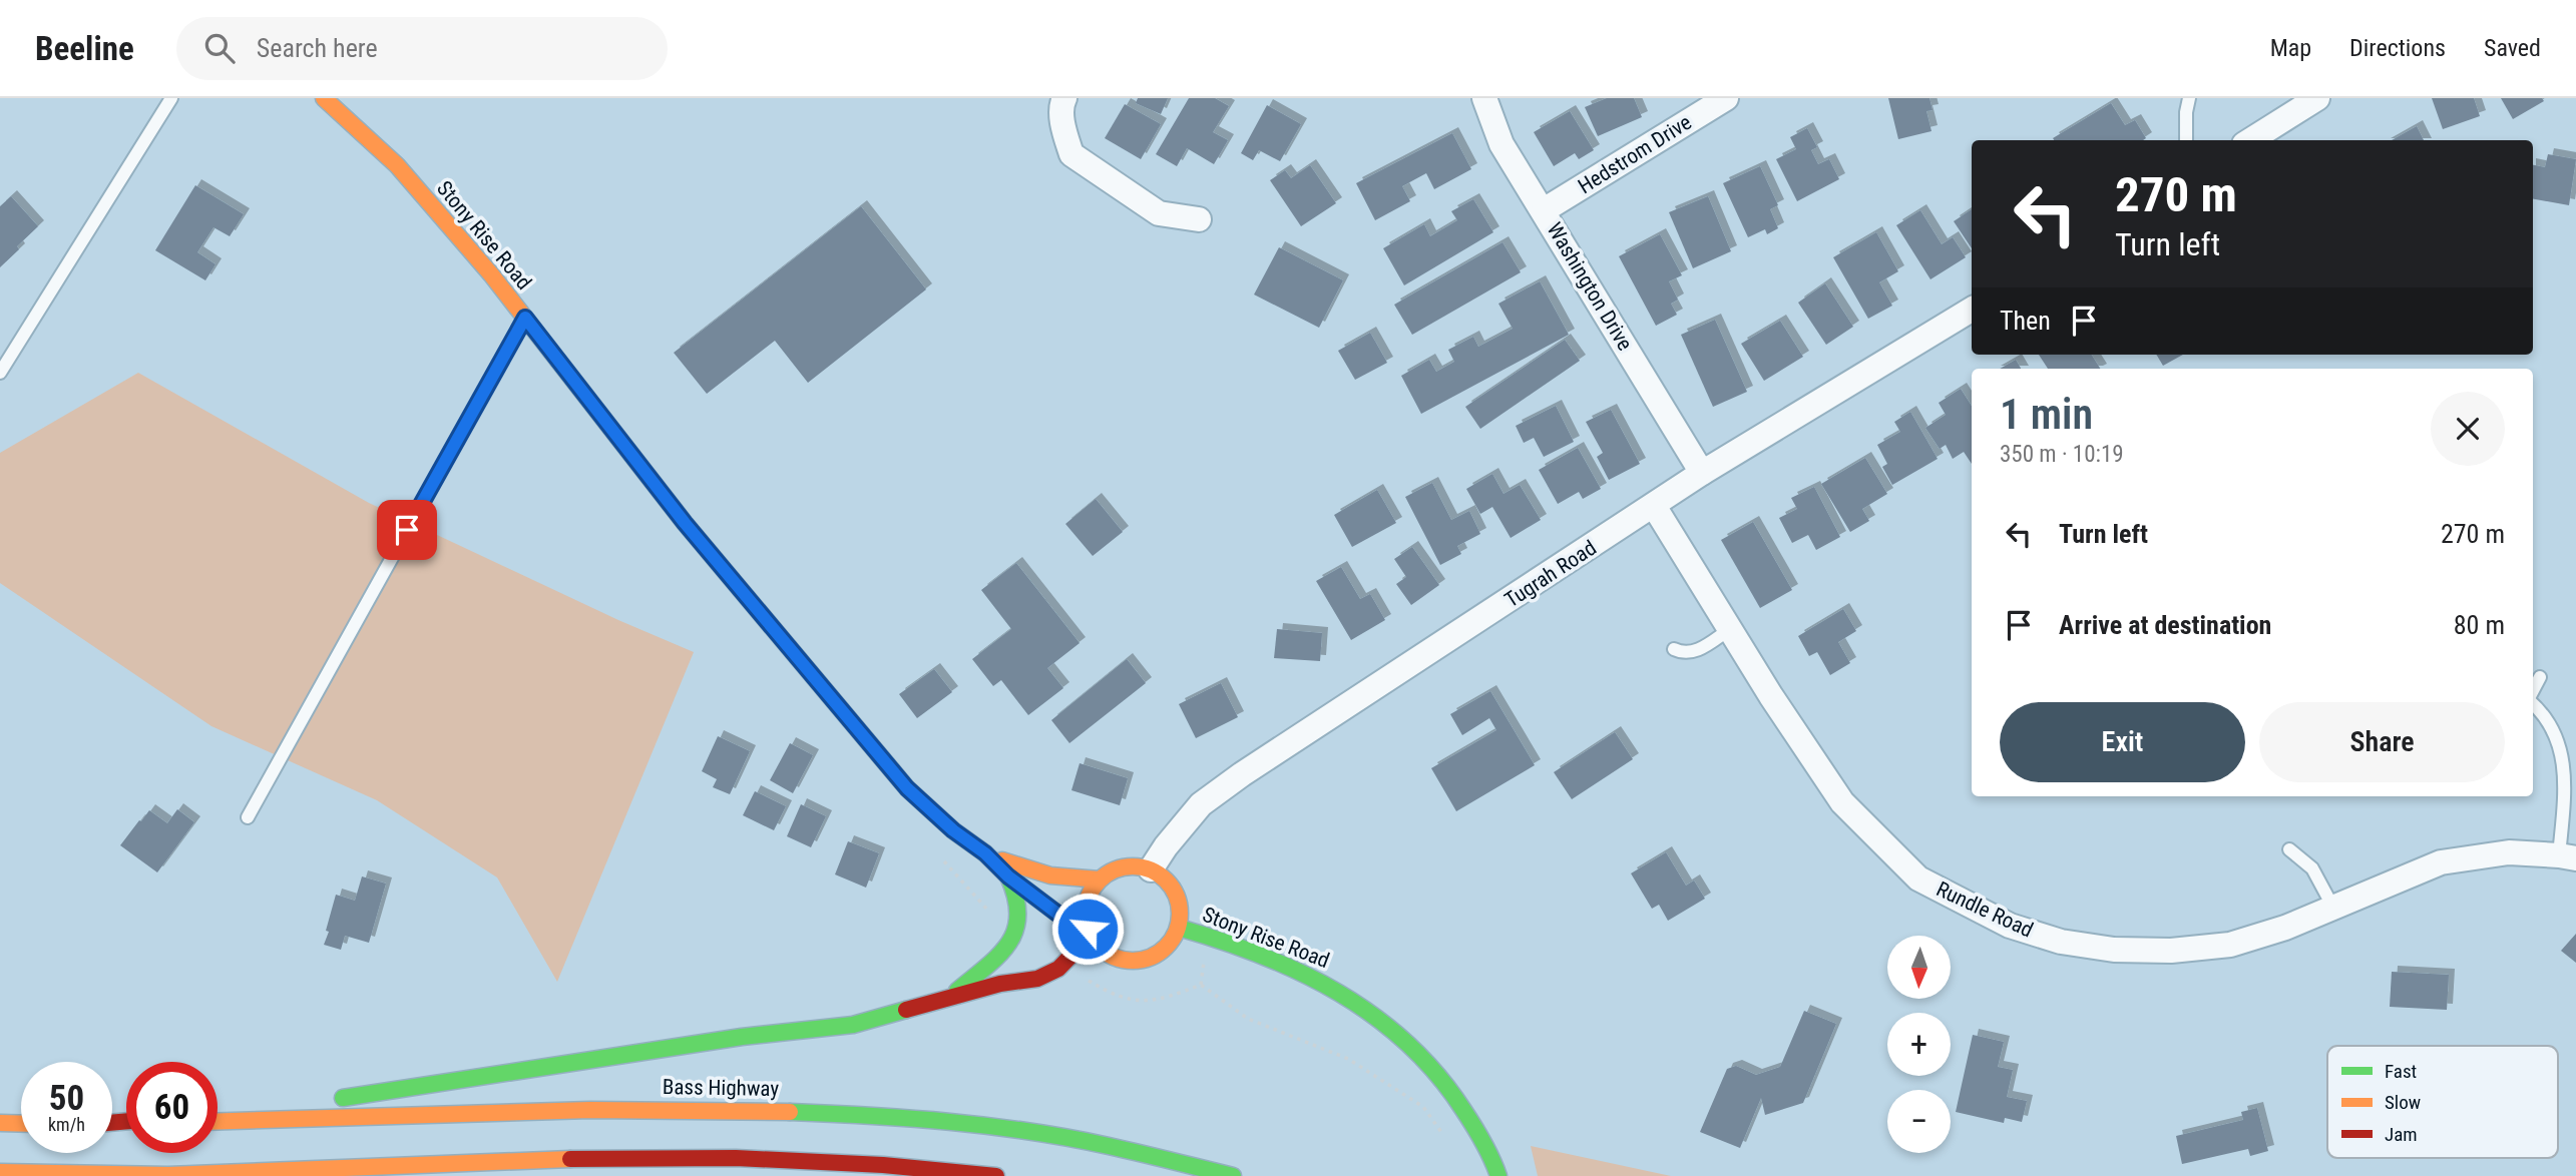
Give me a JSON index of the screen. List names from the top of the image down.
{
  "streets": {
    "main road": ["Stony Rise Road", "Bass Highway"],
    "street": [
      "Hedstrom Drive",
      "Washington Drive",
      "Tugrah Road",
      "Rundle Road"
    ]
  },
  "crossings": [
    ["Hedstrom Drive", "Washington Drive"],
    ["Stony Rise Road", "Tugrah Road"],
    ["Washington Drive", "Tugrah Road"],
    ["Tugrah Road", "Rundle Road"]
  ],
  "legend": ["Fast", "Slow", "Jam"],
  "north": "bottom",
  "page": {
    "header": "Beeline",
    "search": "Search here",
    "nav": ["Map", "Directions", "Saved"],
    "turn": ["270 m", "Turn left"],
    "then": "Then",
    "heading": ["1 min", "350 m · 10:19"],
    "list": [
      {
        "name": "Turn left",
        "value": "270 m"
      },
      {
        "name": "Arrive at destination",
        "value": "80 m"
      }
    ],
    "buttons": ["Exit", "Share"],
    "map_buttons": ["+", "−"],
    "speed": "50 km/h",
    "limit": "60"
  }
}
